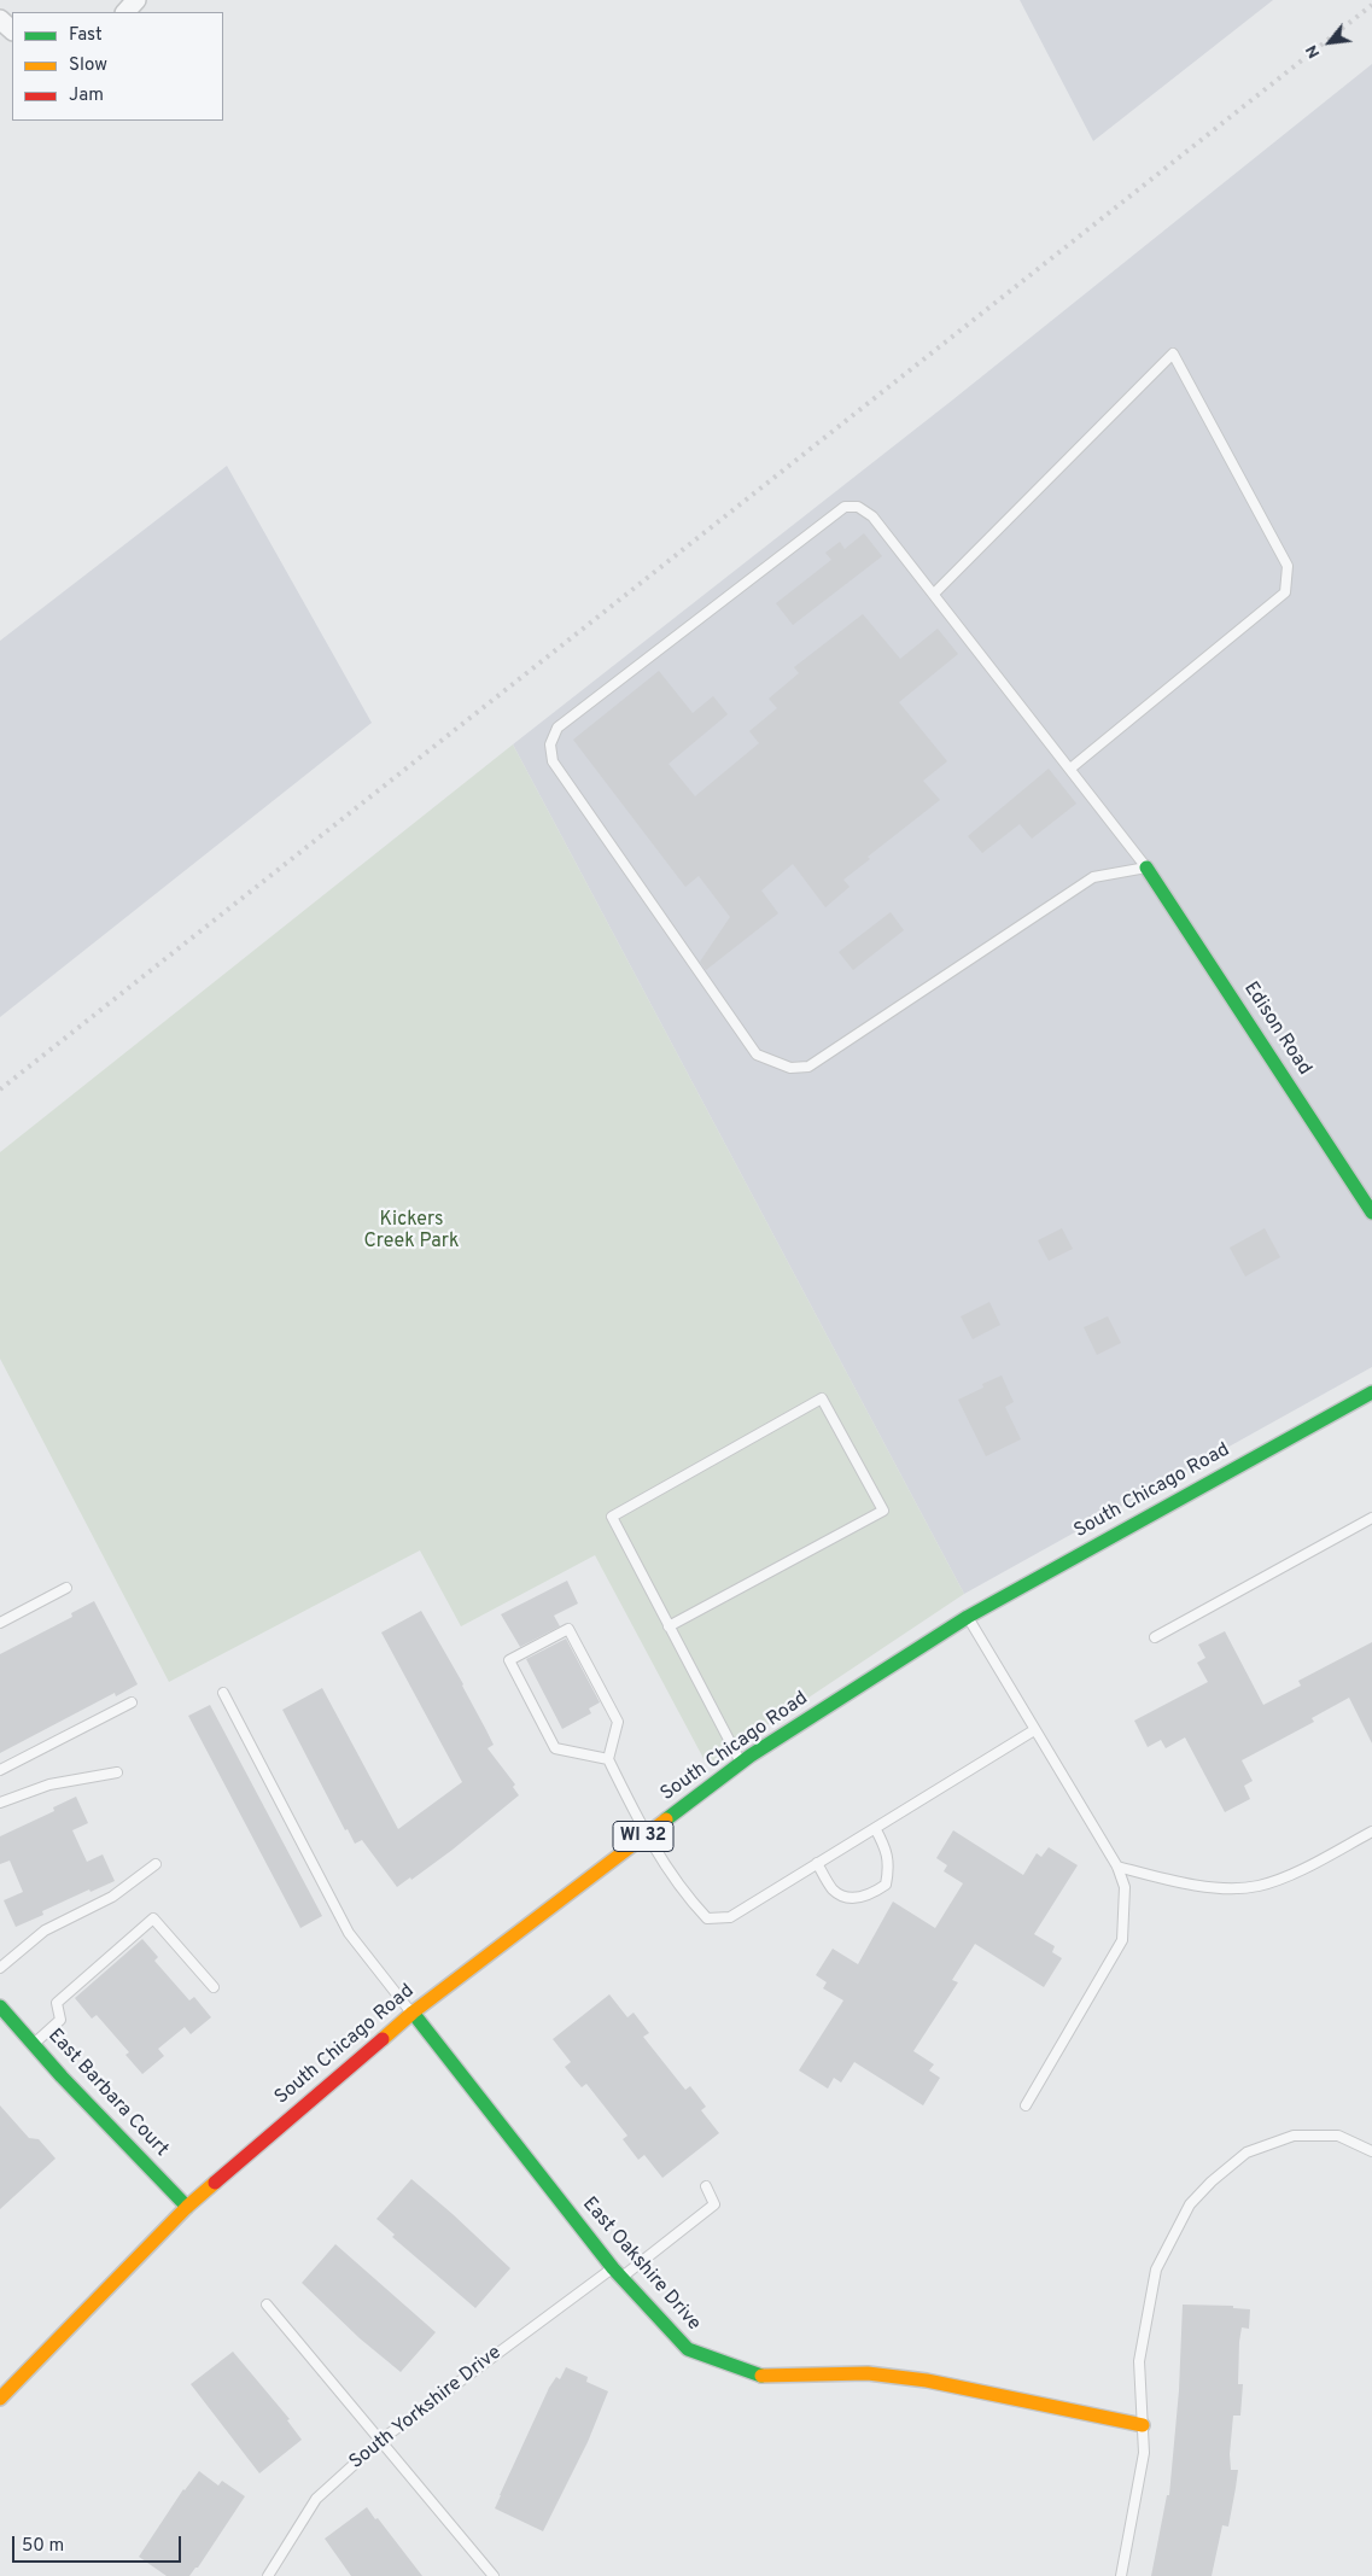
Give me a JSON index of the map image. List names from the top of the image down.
{
  "streets": {
    "main road": [
      "Edison Road",
      "South Chicago Road",
      "WI 32",
      "East Barbara Court",
      "East Oakshire Drive"
    ],
    "lane": ["South Yorkshire Drive"]
  },
  "crossings": [
    ["South Chicago Road", "East Barbara Court"],
    ["South Chicago Road", "East Oakshire Drive"],
    ["East Oakshire Drive", "South Yorkshire Drive"]
  ],
  "parks": ["Kickers Creek Park"],
  "legend": ["Fast", "Slow", "Jam"],
  "scale_bar": "50 m",
  "north": "bottom left"
}
